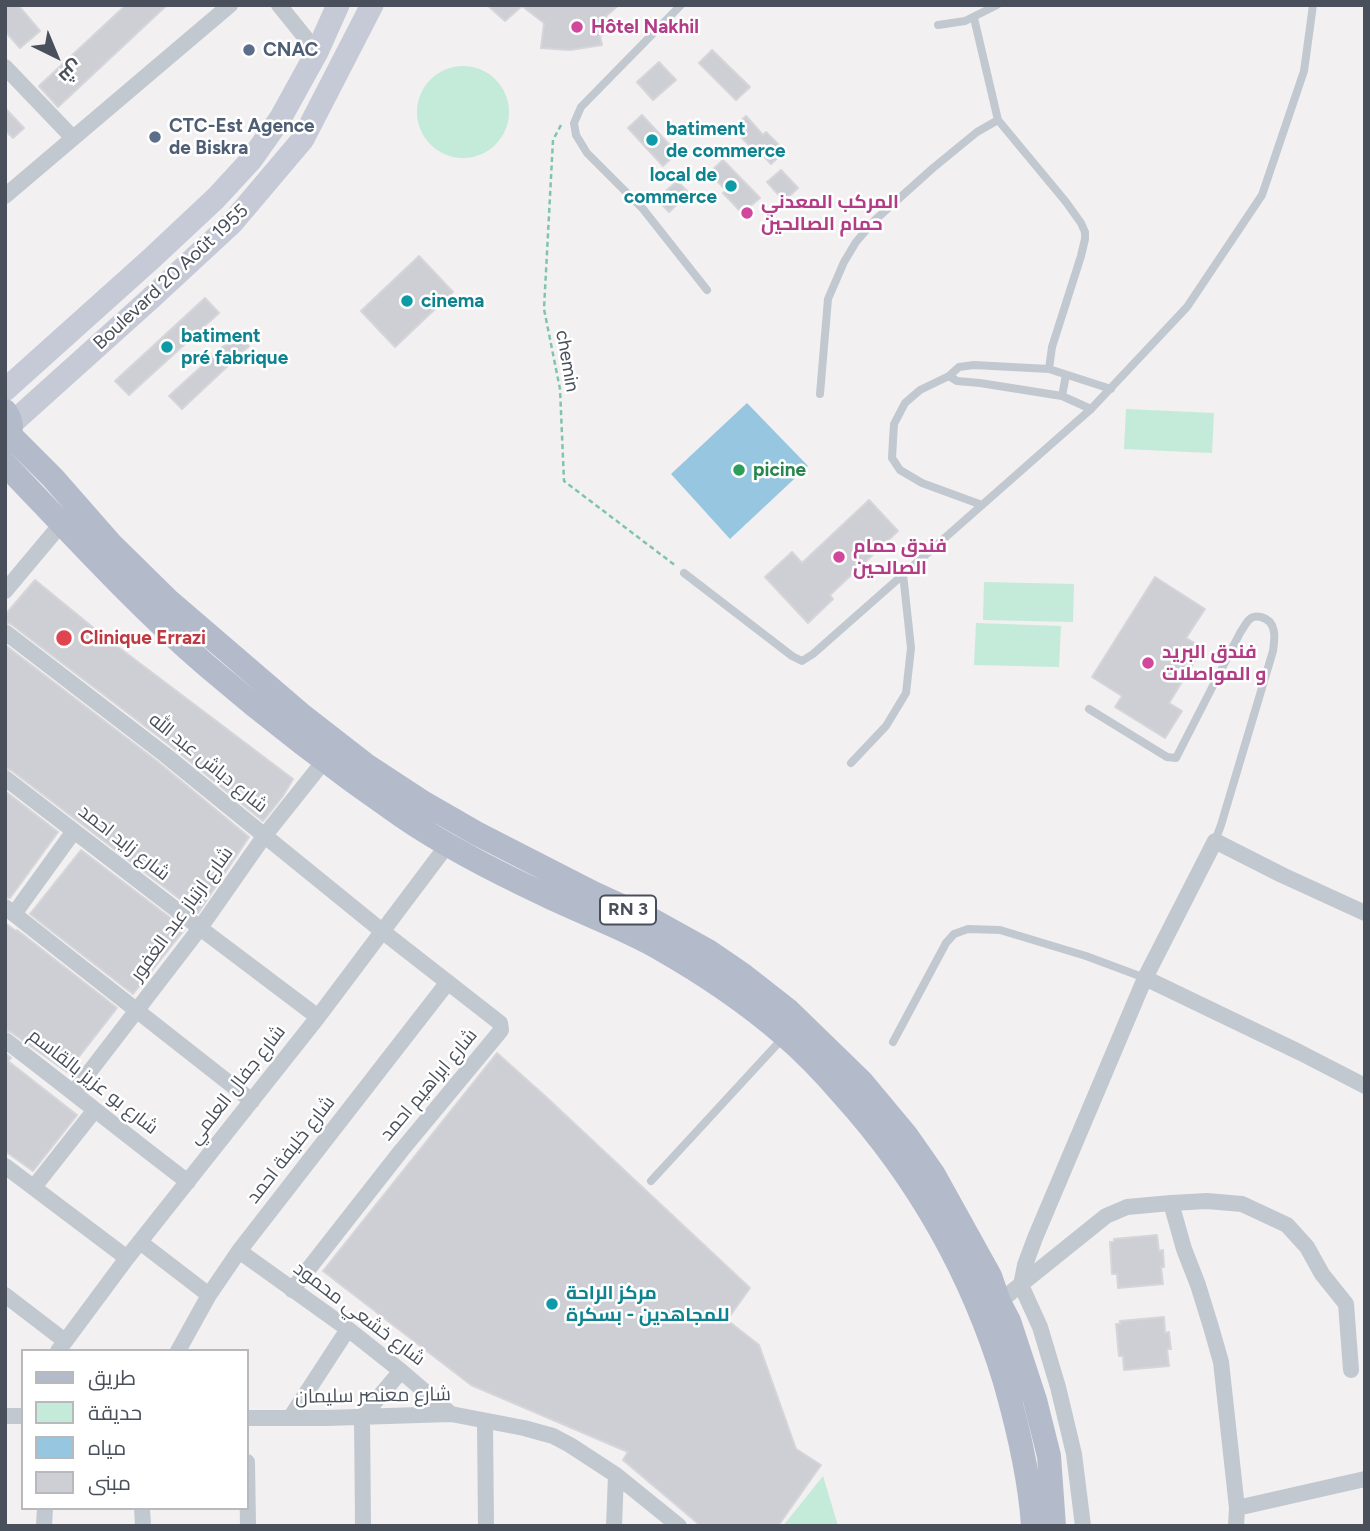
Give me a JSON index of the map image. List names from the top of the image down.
{
  "streets": {
    "main road": ["RN 3"],
    "street": [
      "Boulevard 20 Août 1955",
      "شارع دباش عبد الله",
      "شارع زايد احمد",
      "شارع ارتباز عبد الغفور",
      "شارع بو عزيز بالقاسم",
      "شارع جفال العلمي",
      "شارع ابراهيم احمد",
      "شارع خليفة احمد",
      "شارع خشعي محمود",
      "شارع معنصر سليمان"
    ],
    "path": ["chemin"]
  },
  "crossings": [
    ["Boulevard 20 Août 1955", "RN 3"],
    ["شارع دباش عبد الله", "شارع ارتباز عبد الغفور"],
    ["شارع دباش عبد الله", "شارع جفال العلمي"],
    ["شارع دباش عبد الله", "شارع ابراهيم احمد"],
    ["شارع زايد احمد", "شارع ارتباز عبد الغفور"],
    ["شارع زايد احمد", "شارع جفال العلمي"],
    ["RN 3", "شارع ارتباز عبد الغفور"],
    ["RN 3", "شارع جفال العلمي"],
    ["شارع ارتباز عبد الغفور", "شارع بو عزيز بالقاسم"],
    ["شارع بو عزيز بالقاسم", "شارع جفال العلمي"],
    ["شارع جفال العلمي", "شارع ابراهيم احمد"],
    ["شارع ابراهيم احمد", "شارع خليفة احمد"],
    ["شارع ابراهيم احمد", "شارع خشعي محمود"],
    ["شارع خليفة احمد", "شارع خشعي محمود"],
    ["شارع خشعي محمود", "شارع معنصر سليمان"]
  ],
  "places": [
    "Hôtel Nakhil",
    "CNAC",
    "CTC-Est Agence de Biskra",
    "batiment de commerce",
    "local de commerce",
    "المركب المعدني حمام الصالحين",
    "cinema",
    "batiment pré fabrique",
    "picine",
    "فندق حمام الصالحين",
    "Clinique Errazi",
    "فندق البريد و المواصلات",
    "مركز الراحة للمجاهدين - بسكرة"
  ],
  "legend": [
    "طريق",
    "حديقة",
    "مياه",
    "مبنى"
  ],
  "north": "bottom right"
}
